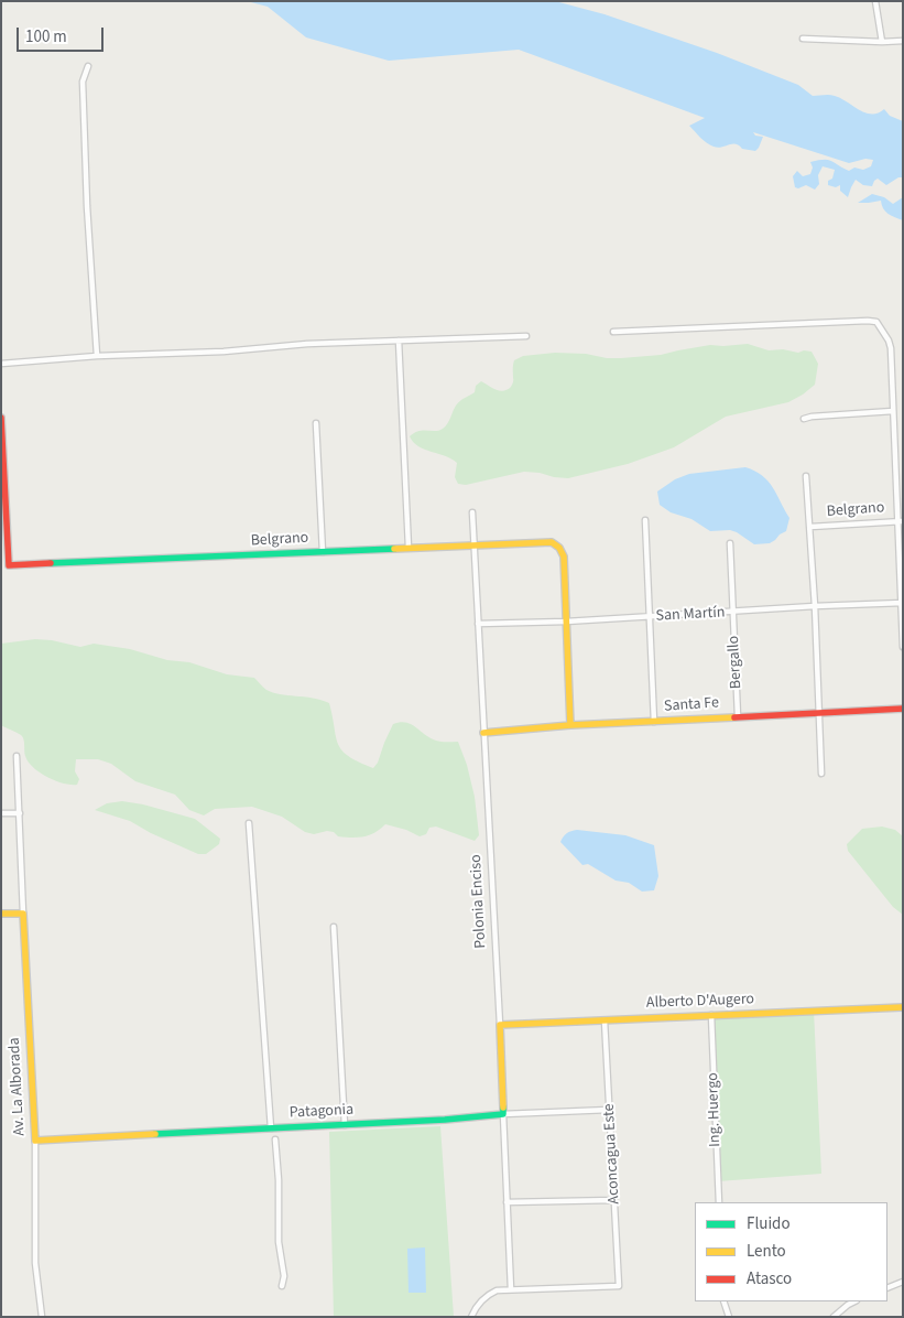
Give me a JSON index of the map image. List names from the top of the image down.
{
  "streets": {
    "main road": [
      "Belgrano",
      "Santa Fe",
      "Polonia Enciso",
      "Alberto D'Augero",
      "Av. La Alborada",
      "Patagonia"
    ],
    "street": [
      "San Martín",
      "Bergallo",
      "Ing. Huergo",
      "Aconcagua Este"
    ]
  },
  "crossings": [
    ["Belgrano", "San Martín"],
    ["Belgrano", "Polonia Enciso"],
    ["San Martín", "Bergallo"],
    ["San Martín", "Polonia Enciso"],
    ["Bergallo", "Santa Fe"],
    ["Santa Fe", "Polonia Enciso"],
    ["Polonia Enciso", "Alberto D'Augero"],
    ["Polonia Enciso", "Patagonia"],
    ["Polonia Enciso", "Aconcagua Este"],
    ["Alberto D'Augero", "Ing. Huergo"],
    ["Alberto D'Augero", "Aconcagua Este"],
    ["Av. La Alborada", "Patagonia"],
    ["Patagonia", "Aconcagua Este"]
  ],
  "legend": ["Fluido", "Lento", "Atasco"],
  "scale_bar": "100 m"
}
